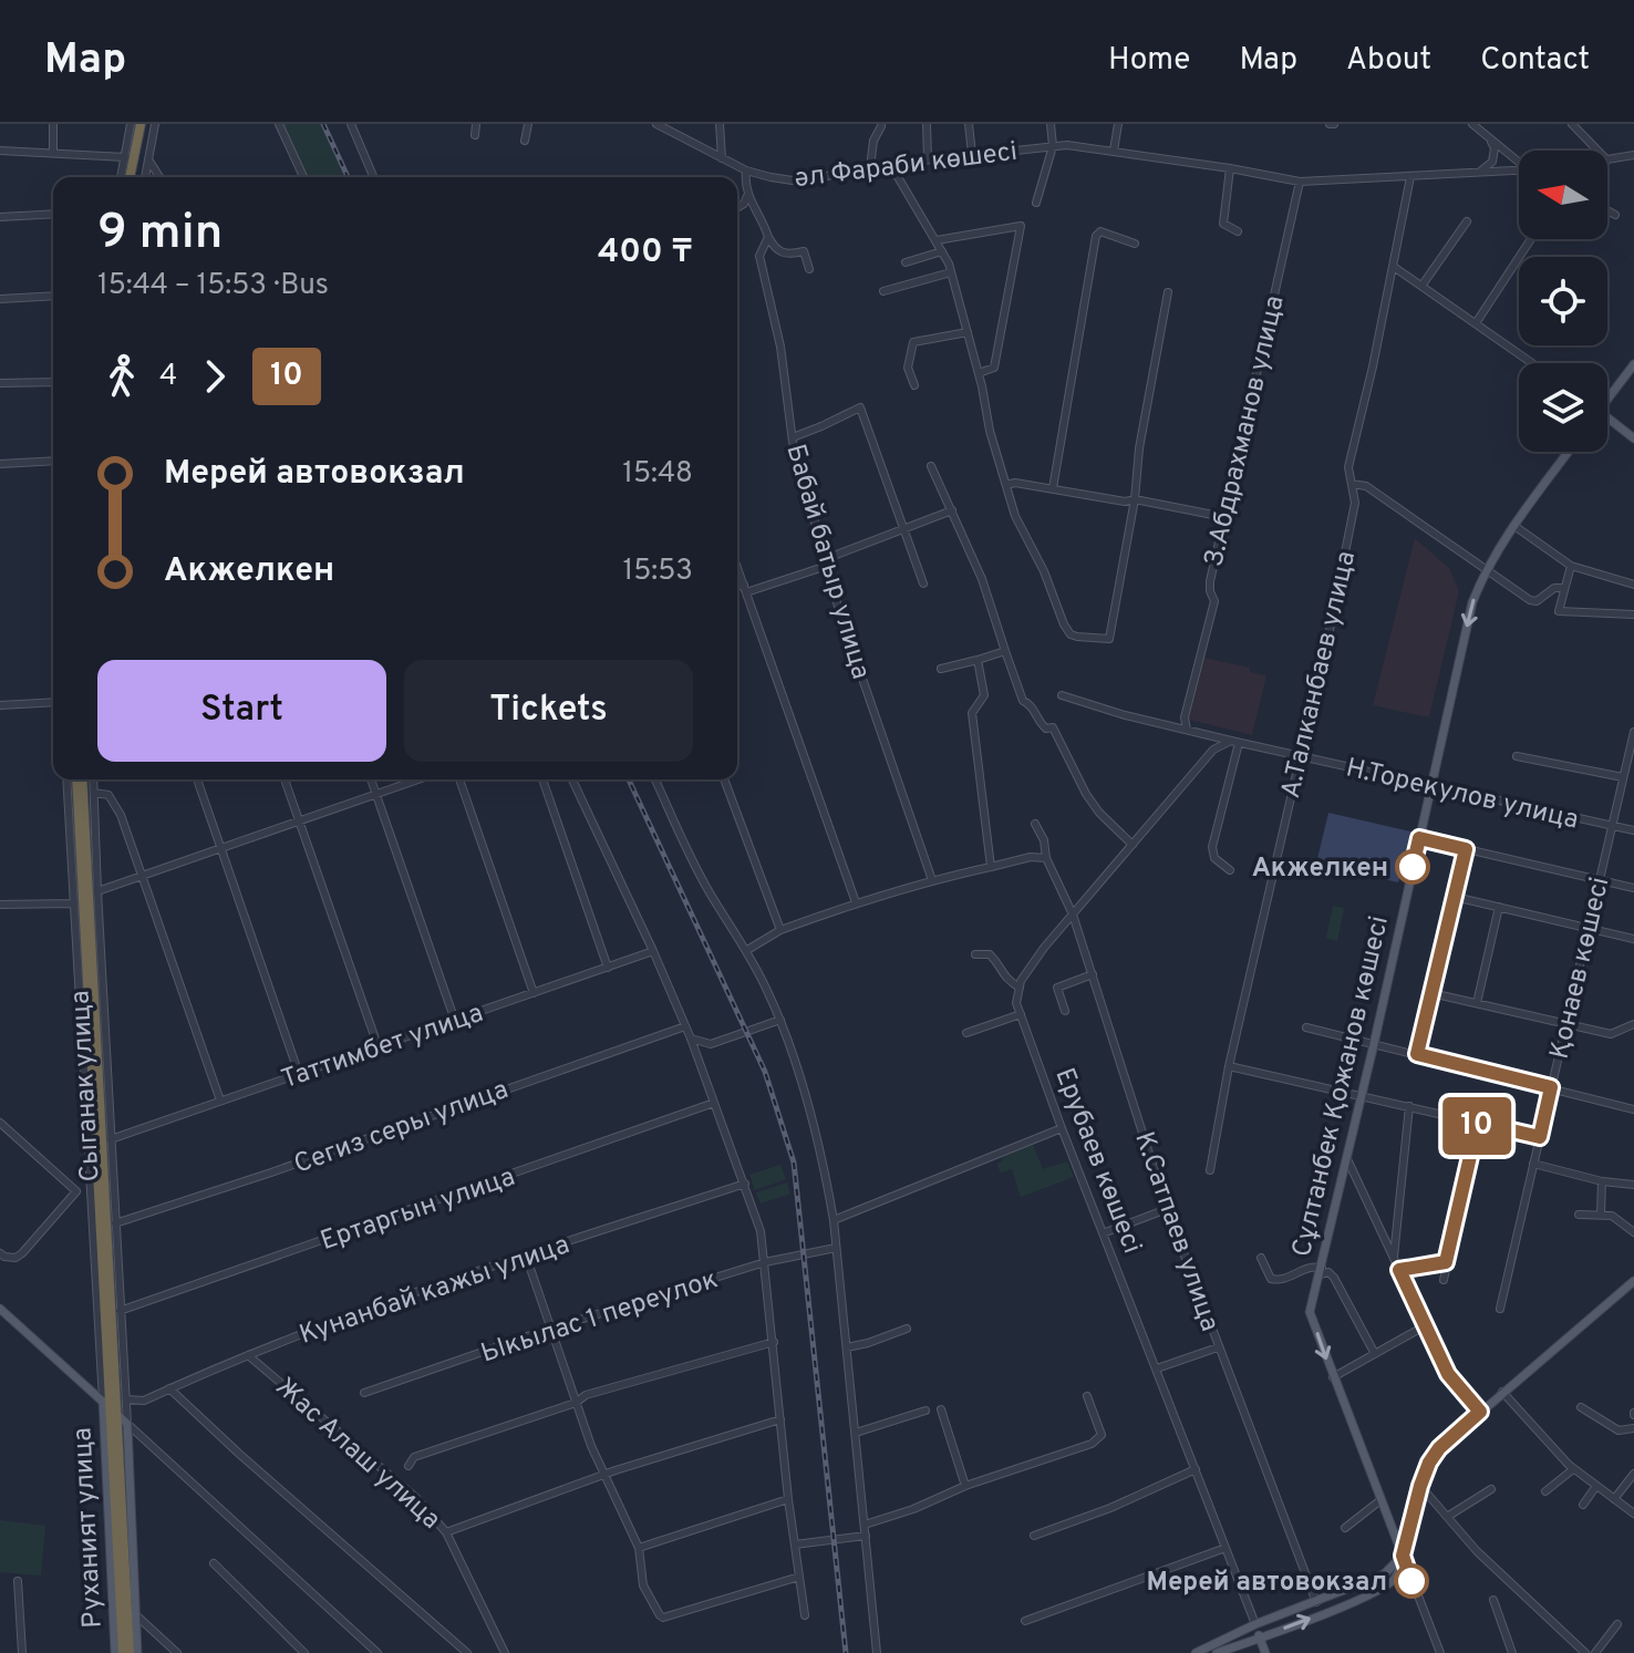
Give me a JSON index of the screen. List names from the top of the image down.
{
  "streets": {
    "main road": ["Сұлтанбек Қожанов көшесі", "Ерубаев көшесі", "Руханият улица"],
    "street": [
      "әл Фараби көшесі",
      "З.Абдрахманов улица",
      "Бабай батыр улица",
      "А.Талканбаев улица",
      "Н.Торекулов улица",
      "Қонаев көшесі",
      "Таттимбет улица",
      "Сыганак улица",
      "Сегиз серы улица",
      "Ертаргын улица",
      "К.Сатпаев улица",
      "Кунанбай кажы улица",
      "Ыкылас 1 переулок",
      "Жас Алаш улица"
    ]
  },
  "crossings": [
    ["әл Фараби көшесі", "З.Абдрахманов улица"],
    ["әл Фараби көшесі", "А.Талканбаев улица"],
    ["З.Абдрахманов улица", "Н.Торекулов улица"],
    ["А.Талканбаев улица", "Н.Торекулов улица"],
    ["Н.Торекулов улица", "Қонаев көшесі"],
    ["Н.Торекулов улица", "Сұлтанбек Қожанов көшесі"],
    ["Сыганак улица", "Руханият улица"],
    ["Кунанбай кажы улица", "Жас Алаш улица"]
  ],
  "places": ["Акжелкен", "Мерей автовокзал"],
  "lines": ["bus line 10"],
  "north": "left",
  "page": {
    "header": "Map",
    "nav": [
      "Home",
      "Map",
      "About",
      "Contact"
    ],
    "on_map": "10",
    "heading": ["9 min", "15:44 – 15:53 · Bus", "400 ₸"],
    "legs": ["4", "10"],
    "list": [
      {
        "name": "Мерей автовокзал",
        "value": "15:48"
      },
      {
        "name": "Акжелкен",
        "value": "15:53"
      }
    ],
    "buttons": ["Start", "Tickets"]
  }
}
